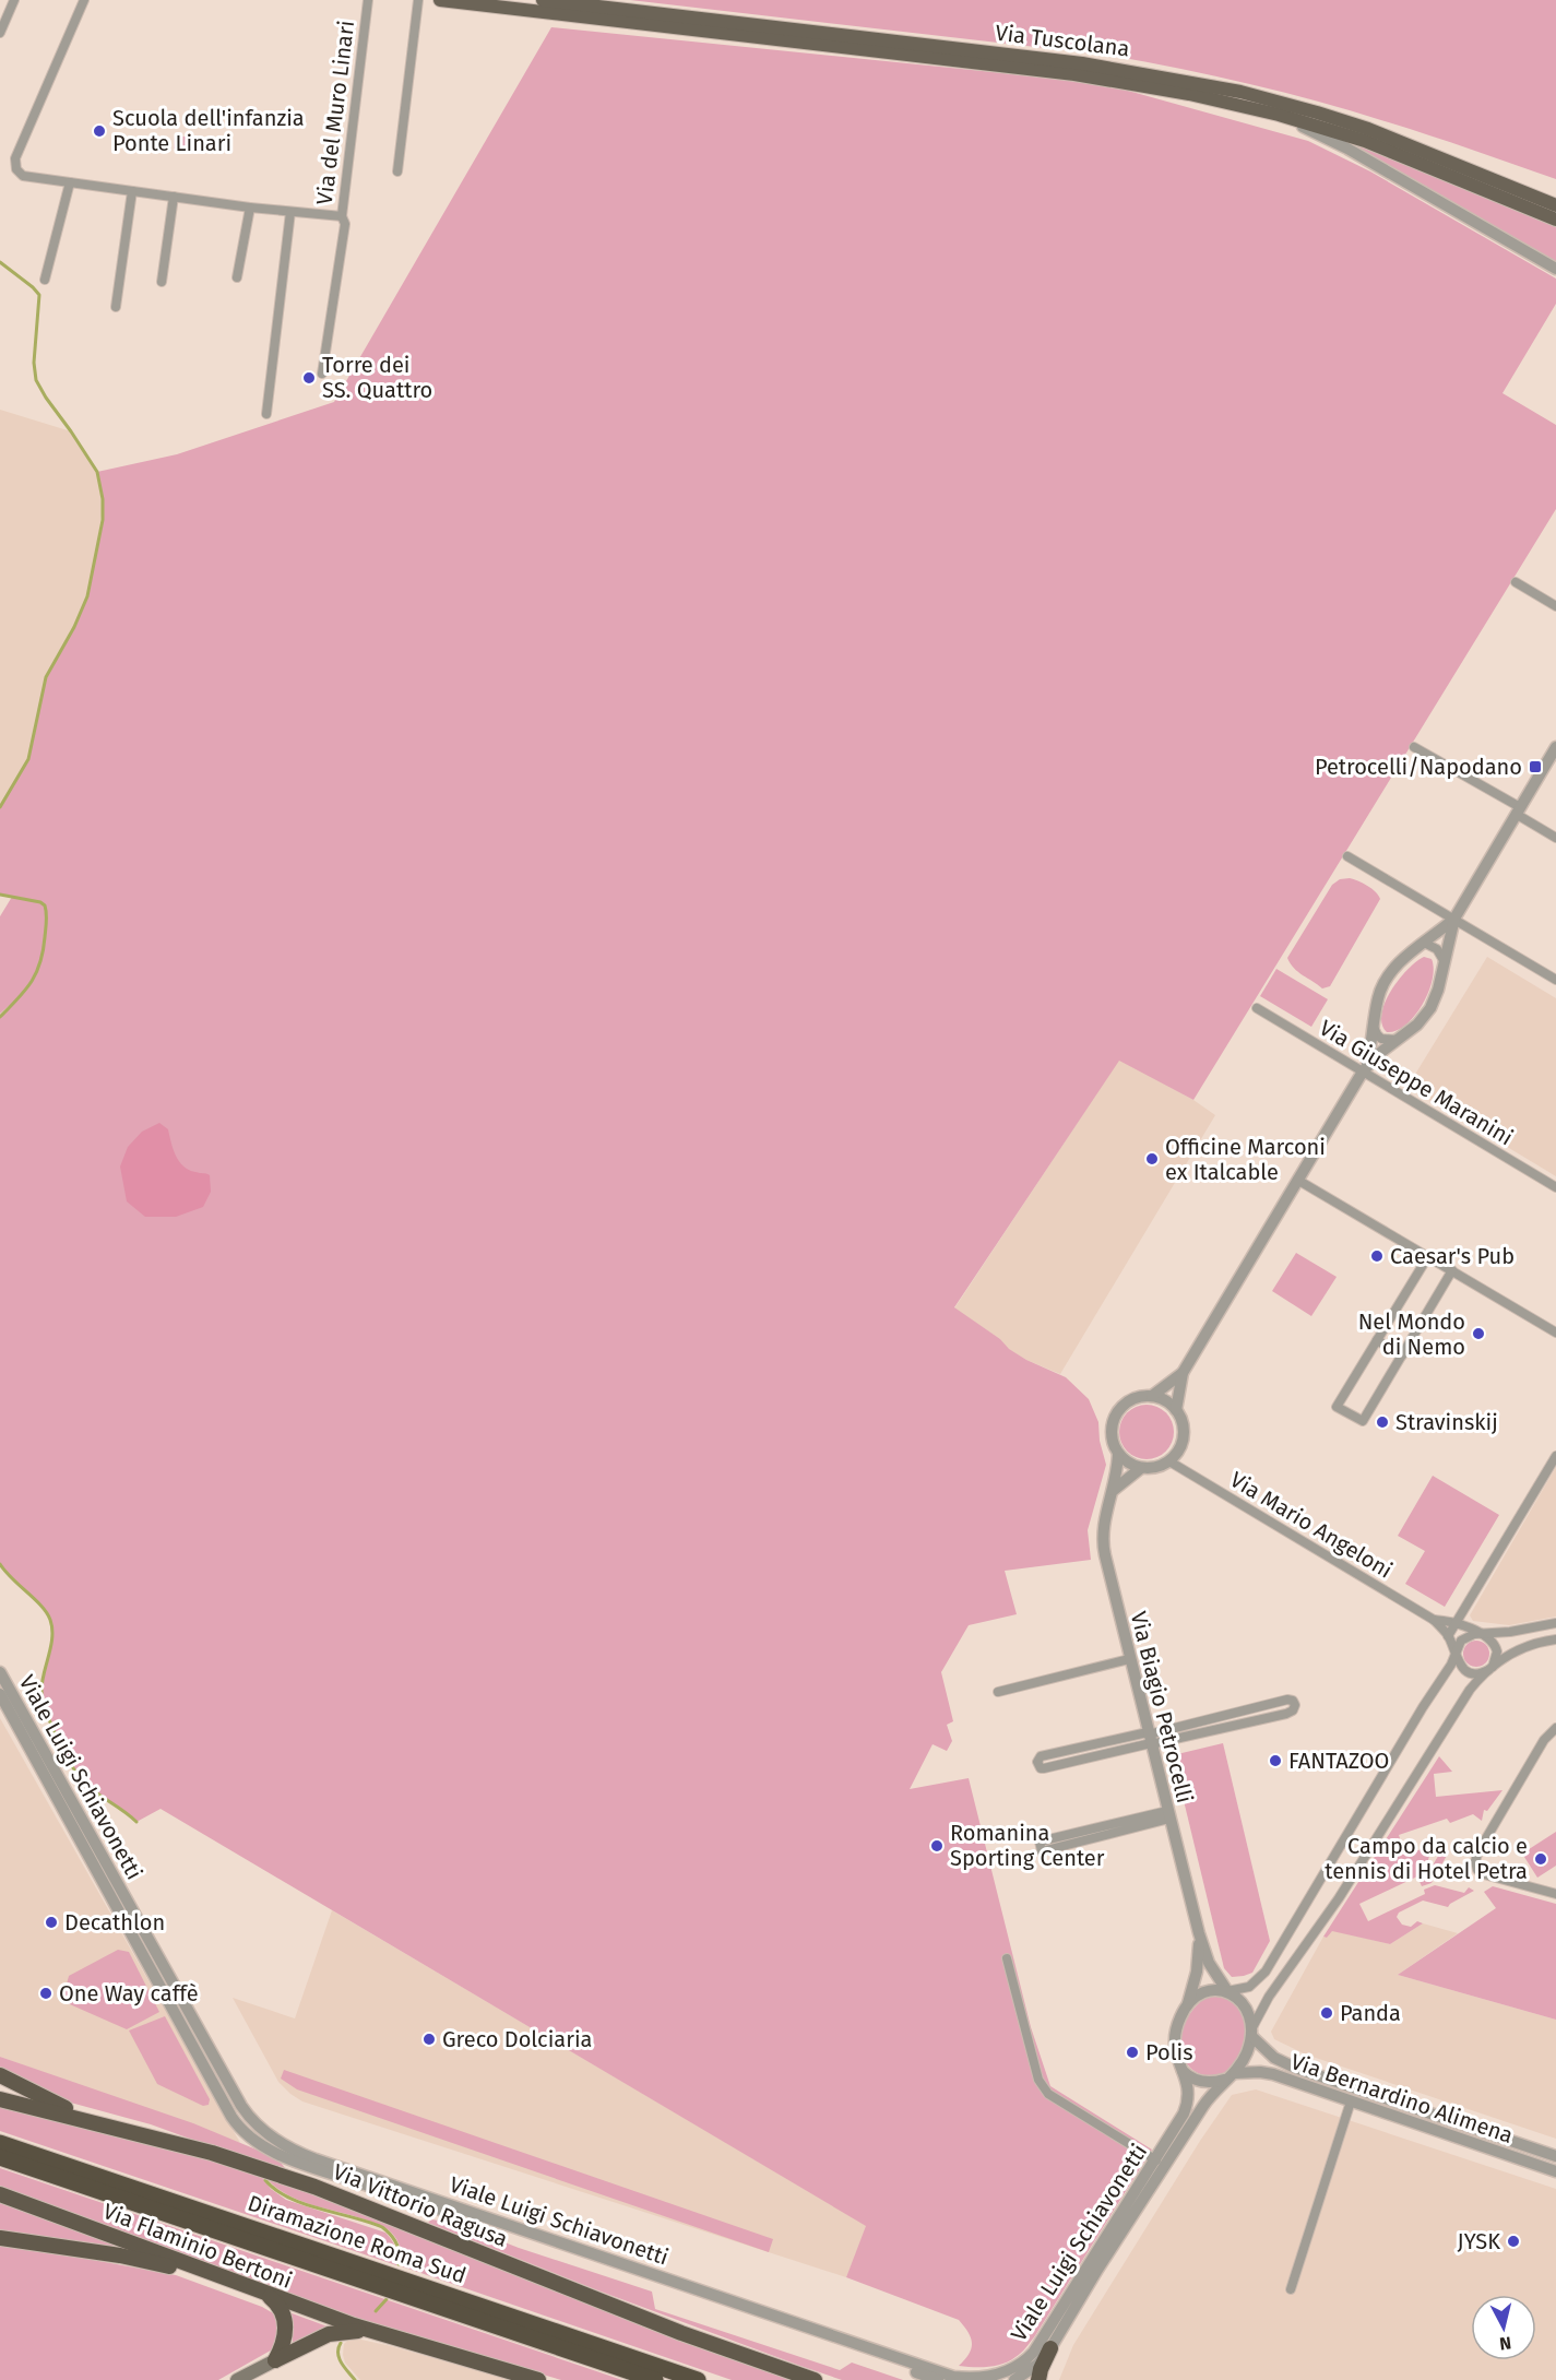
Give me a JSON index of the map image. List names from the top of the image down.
{
  "streets": {
    "highway": ["Via Vittorio Ragusa", "Diramazione Roma Sud", "Via Flaminio Bertoni"],
    "main road": ["Via Tuscolana"],
    "street": [
      "Via del Muro Linari",
      "Via Giuseppe Maranini",
      "Via Mario Angeloni",
      "Via Biagio Petrocelli",
      "Viale Luigi Schiavonetti",
      "Via Bernardino Alimena"
    ]
  },
  "crossings": [
    ["Via Mario Angeloni", "Via Biagio Petrocelli"],
    ["Via Mario Angeloni", "Viale Luigi Schiavonetti"],
    ["Via Biagio Petrocelli", "Viale Luigi Schiavonetti"],
    ["Via Biagio Petrocelli", "Via Bernardino Alimena"],
    ["Viale Luigi Schiavonetti", "Via Bernardino Alimena"]
  ],
  "places": {
    "other": [
      "Scuola dell'infanzia Ponte Linari",
      "Torre dei SS. Quattro",
      "Officine Marconi ex Italcable",
      "Caesar's Pub",
      "Nel Mondo di Nemo",
      "Stravinskij",
      "FANTAZOO",
      "Romanina Sporting Center",
      "Campo da calcio e tennis di Hotel Petra",
      "Decathlon",
      "One Way caffè",
      "Panda",
      "Greco Dolciaria",
      "Polis",
      "JYSK"
    ],
    "transit": ["Petrocelli/Napodano"]
  },
  "north": "bottom"
}
